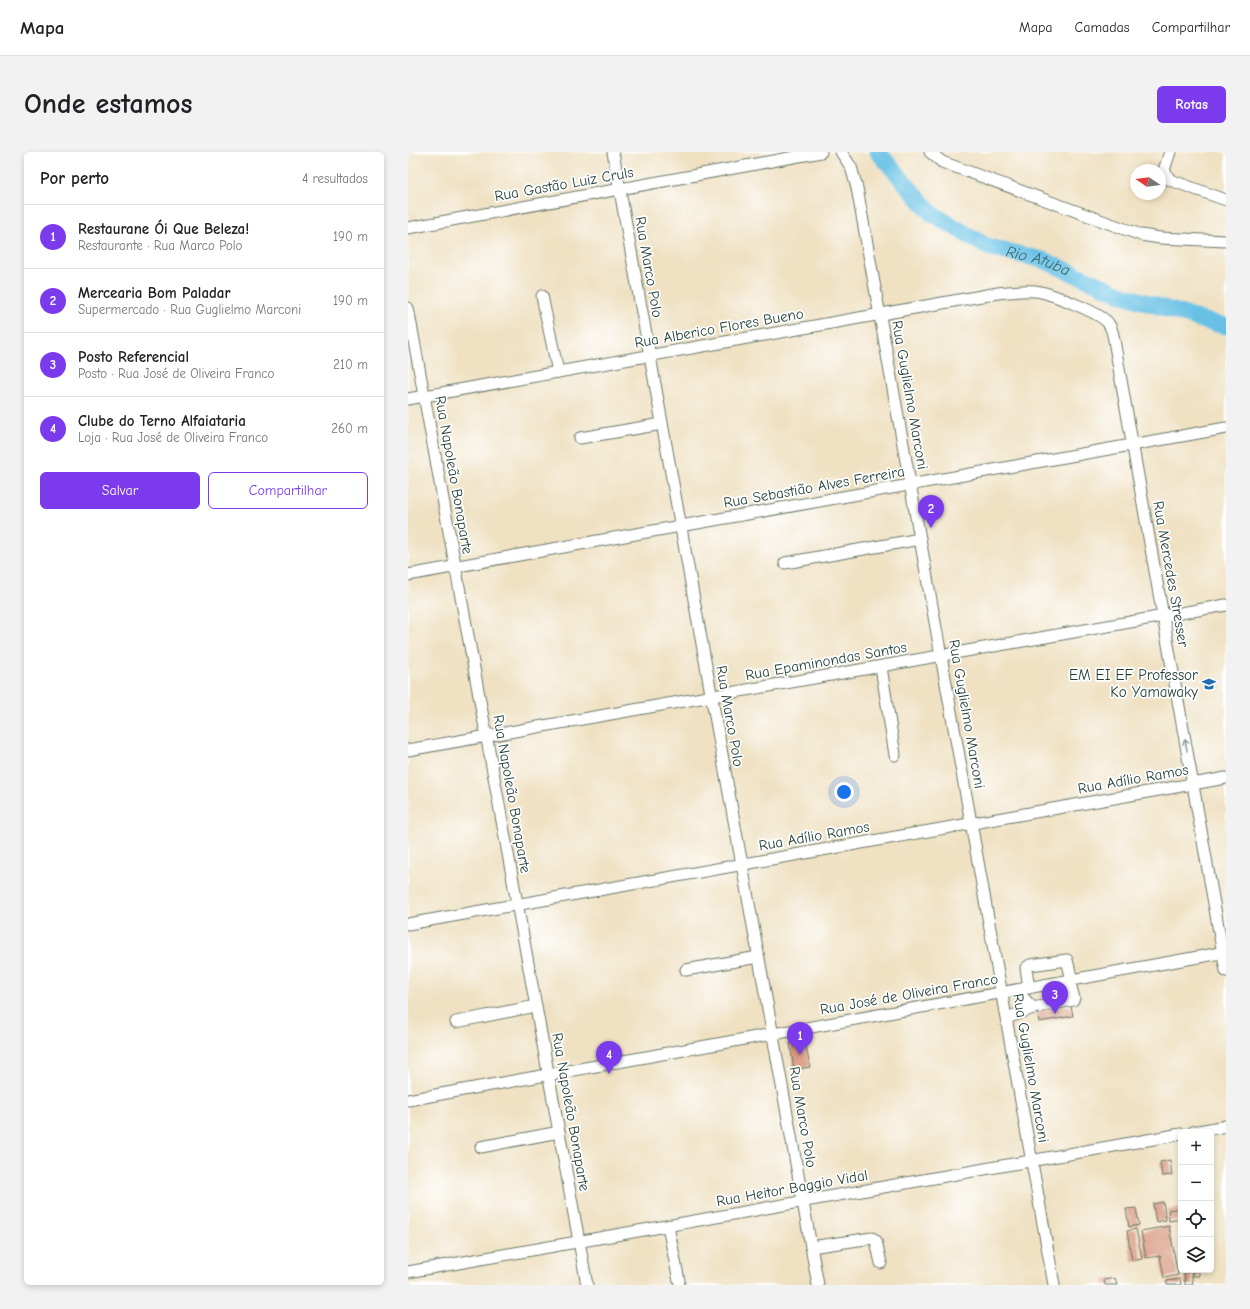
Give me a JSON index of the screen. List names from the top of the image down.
{
  "streets": {
    "street": [
      "Rua Gastão Luiz Cruls",
      "Rua Marco Polo",
      "Rua Alberico Flores Bueno",
      "Rua Guglielmo Marconi",
      "Rua Napoleão Bonaparte",
      "Rua Sebastião Alves Ferreira",
      "Rua Mercedes Stresser",
      "Rua Epaminondas Santos",
      "Rua Adílio Ramos",
      "Rua José de Oliveira Franco",
      "Rua Heitor Baggio Vidal"
    ]
  },
  "crossings": [
    ["Rua Gastão Luiz Cruls", "Rua Marco Polo"],
    ["Rua Marco Polo", "Rua Alberico Flores Bueno"],
    ["Rua Marco Polo", "Rua Sebastião Alves Ferreira"],
    ["Rua Marco Polo", "Rua Epaminondas Santos"],
    ["Rua Marco Polo", "Rua Adílio Ramos"],
    ["Rua Marco Polo", "Rua José de Oliveira Franco"],
    ["Rua Marco Polo", "Rua Heitor Baggio Vidal"],
    ["Rua Alberico Flores Bueno", "Rua Guglielmo Marconi"],
    ["Rua Alberico Flores Bueno", "Rua Napoleão Bonaparte"],
    ["Rua Alberico Flores Bueno", "Rua Mercedes Stresser"],
    ["Rua Guglielmo Marconi", "Rua Sebastião Alves Ferreira"],
    ["Rua Guglielmo Marconi", "Rua Epaminondas Santos"],
    ["Rua Guglielmo Marconi", "Rua Adílio Ramos"],
    ["Rua Guglielmo Marconi", "Rua José de Oliveira Franco"],
    ["Rua Guglielmo Marconi", "Rua Heitor Baggio Vidal"],
    ["Rua Napoleão Bonaparte", "Rua Sebastião Alves Ferreira"],
    ["Rua Napoleão Bonaparte", "Rua Epaminondas Santos"],
    ["Rua Napoleão Bonaparte", "Rua Adílio Ramos"],
    ["Rua Napoleão Bonaparte", "Rua José de Oliveira Franco"],
    ["Rua Napoleão Bonaparte", "Rua Heitor Baggio Vidal"],
    ["Rua Sebastião Alves Ferreira", "Rua Mercedes Stresser"],
    ["Rua Mercedes Stresser", "Rua Epaminondas Santos"],
    ["Rua Mercedes Stresser", "Rua Adílio Ramos"],
    ["Rua Mercedes Stresser", "Rua José de Oliveira Franco"]
  ],
  "water": ["Rio Atuba"],
  "places": {
    "school or university": ["EM EI EF Professor Ko Yamawaky"]
  },
  "north": "left",
  "page": {
    "header": "Mapa",
    "nav": ["Mapa", "Camadas", "Compartilhar"],
    "buttons": [
      "Rotas",
      ["Salvar", "Compartilhar"]
    ],
    "title": "Onde estamos",
    "heading": ["Por perto", "4 resultados"],
    "list": [
      {
        "mark": "1",
        "name": "Restaurane Ói Que Beleza!",
        "note": "Restaurante · Rua Marco Polo",
        "value": "190 m"
      },
      {
        "mark": "2",
        "name": "Mercearia Bom Paladar",
        "note": "Supermercado · Rua Guglielmo Marconi",
        "value": "190 m"
      },
      {
        "mark": "3",
        "name": "Posto Referencial",
        "note": "Posto · Rua José de Oliveira Franco",
        "value": "210 m"
      },
      {
        "mark": "4",
        "name": "Clube do Terno Alfaiataria",
        "note": "Loja · Rua José de Oliveira Franco",
        "value": "260 m"
      }
    ],
    "pins": [
      "2",
      "3",
      "1",
      "4"
    ],
    "map_buttons": ["+", "−"]
  }
}
